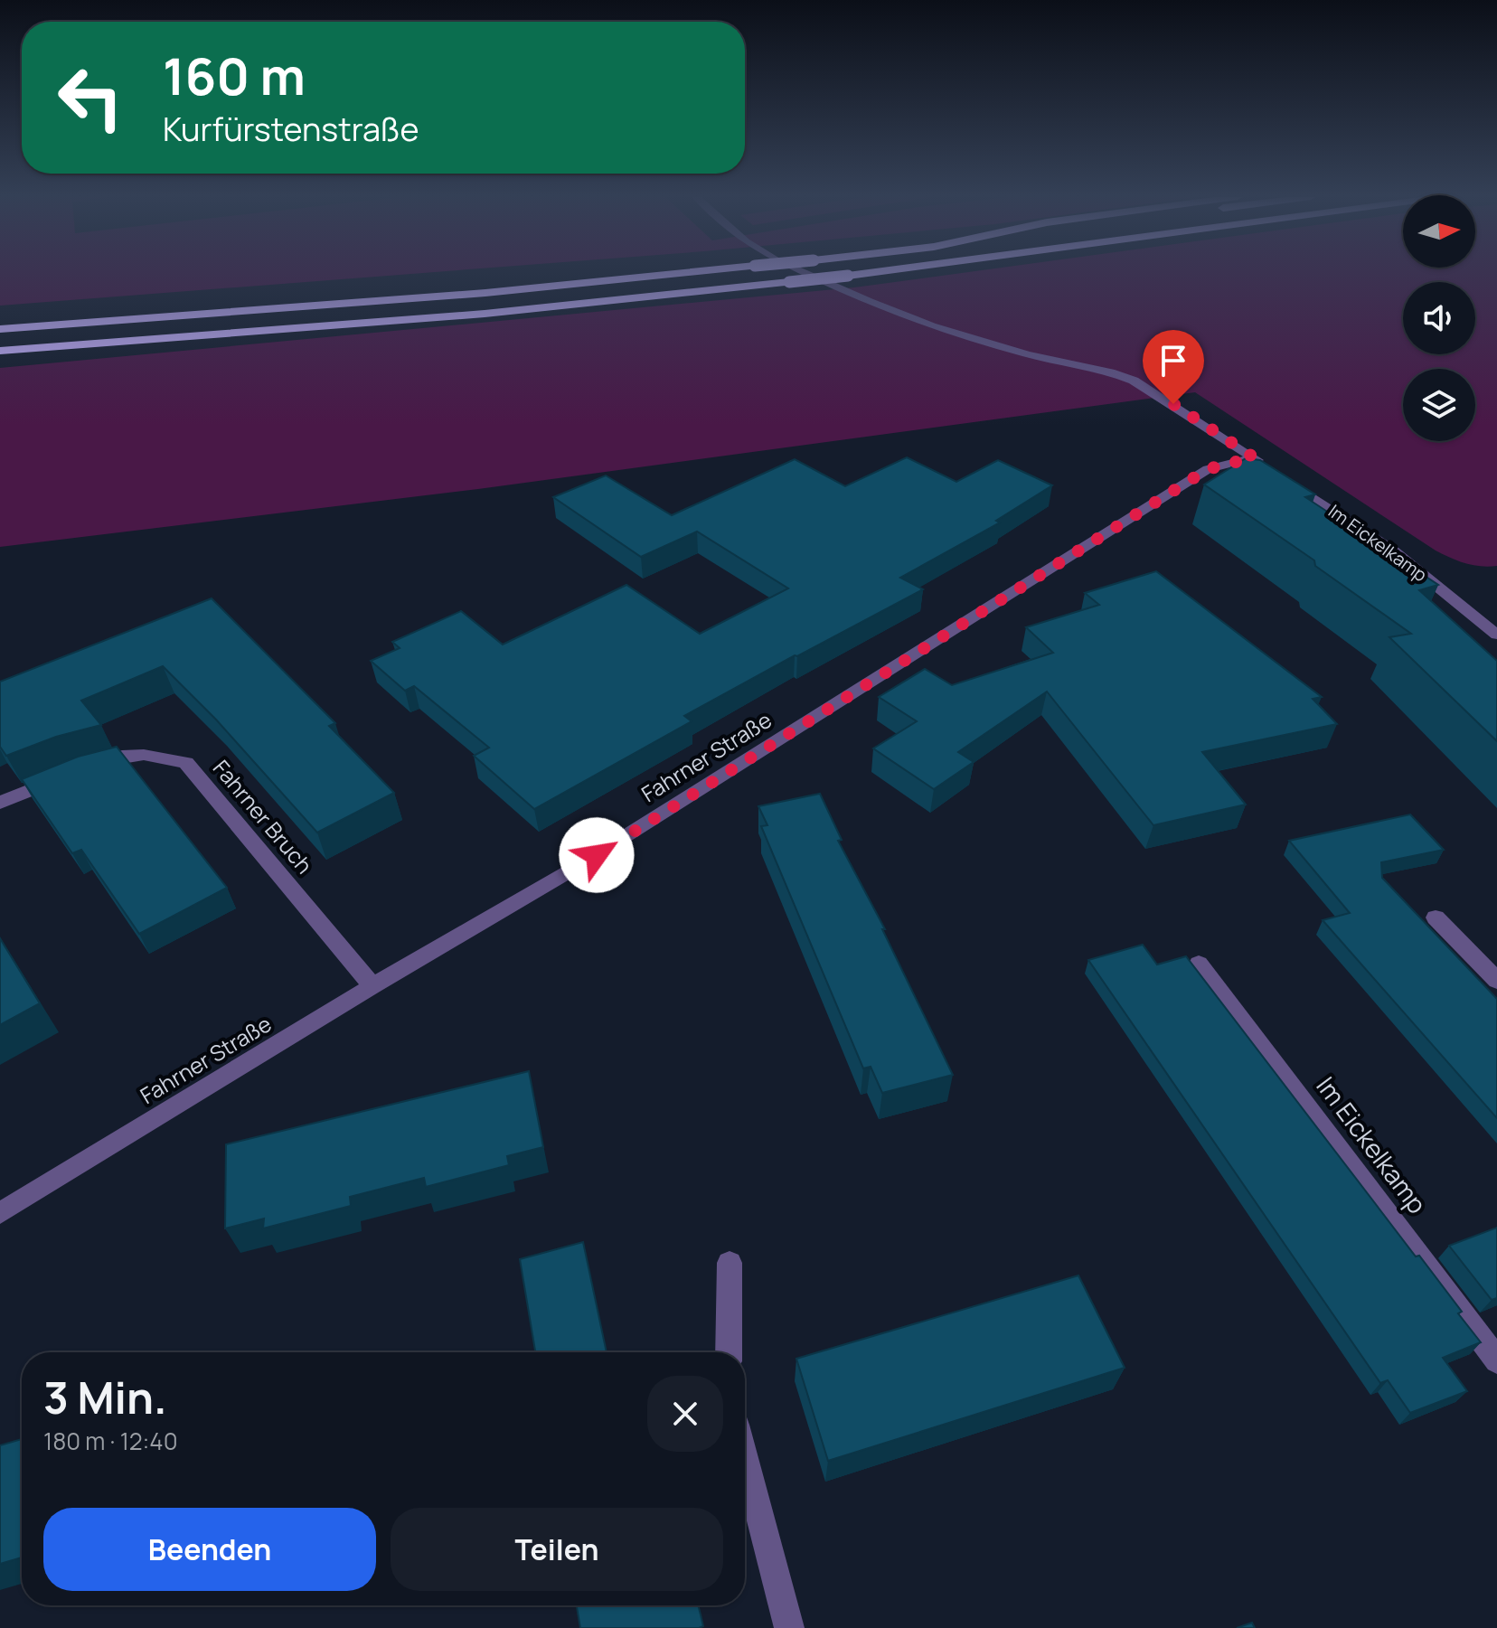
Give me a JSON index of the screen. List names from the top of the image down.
{
  "streets": {
    "street": ["Im Eickelkamp", "Fahrner Straße", "Fahrner Bruch"]
  },
  "crossings": [
    ["Im Eickelkamp", "Fahrner Straße"],
    ["Fahrner Straße", "Fahrner Bruch"]
  ],
  "north": "right",
  "page": {
    "turn": ["160 m", "Kurfürstenstraße"],
    "heading": ["3 Min.", "180 m · 12:40"],
    "buttons": ["Beenden", "Teilen"]
  }
}
